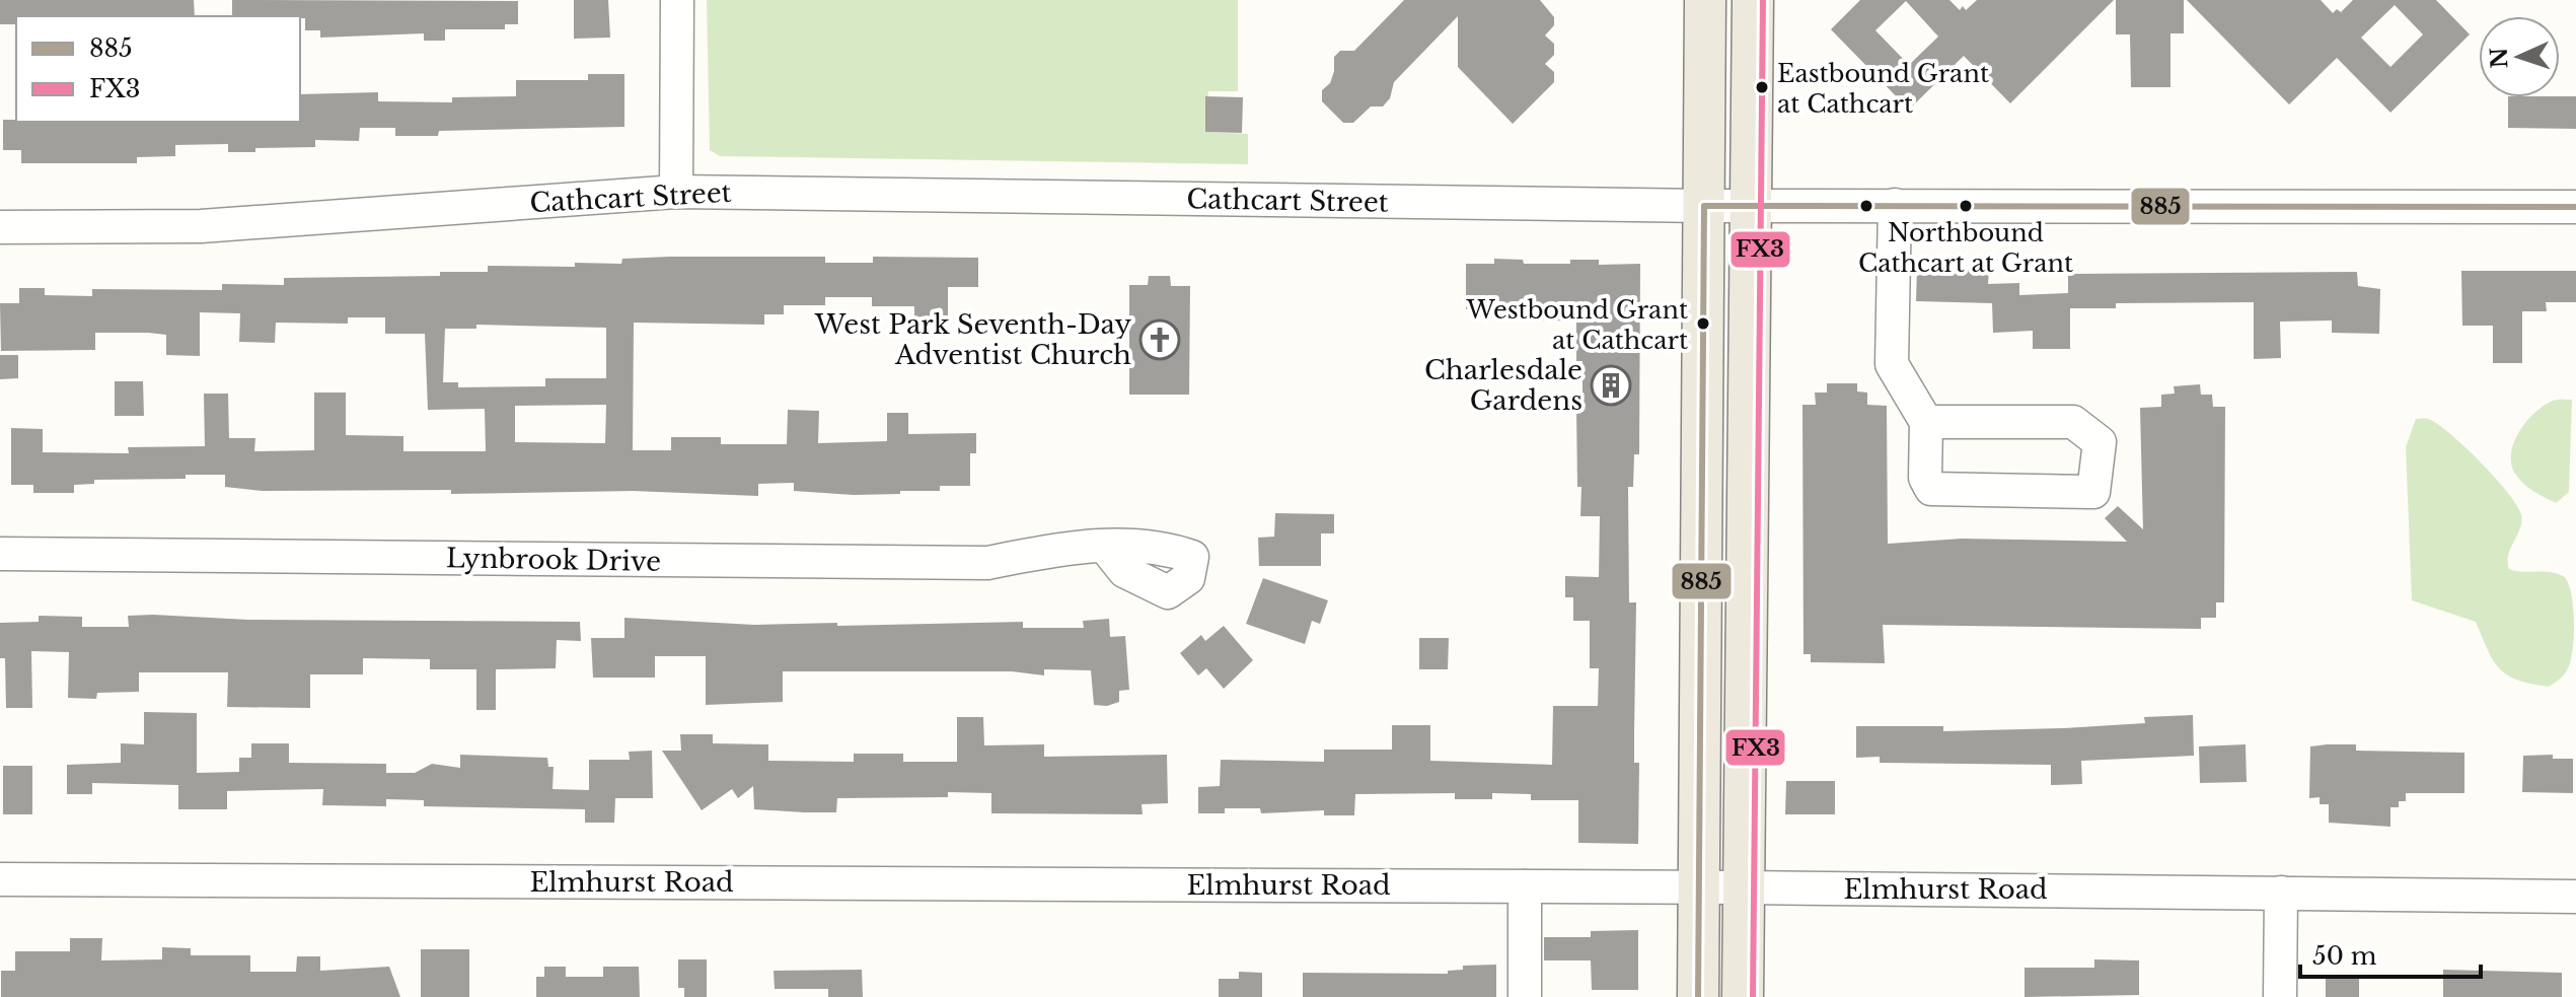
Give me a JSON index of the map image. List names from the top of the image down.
{
  "streets": {
    "street": ["Cathcart Street", "Lynbrook Drive", "Elmhurst Road"]
  },
  "places": {
    "other": ["Eastbound Grant at Cathcart", "Northbound Cathcart at Grant", "Westbound Grant at Cathcart"],
    "church": ["West Park Seventh-Day Adventist Church"],
    "building": ["Charlesdale Gardens"]
  },
  "lines": ["transit line FX3", "transit line 885"],
  "legend": ["885", "FX3"],
  "scale_bar": "50 m",
  "north": "left"
}
